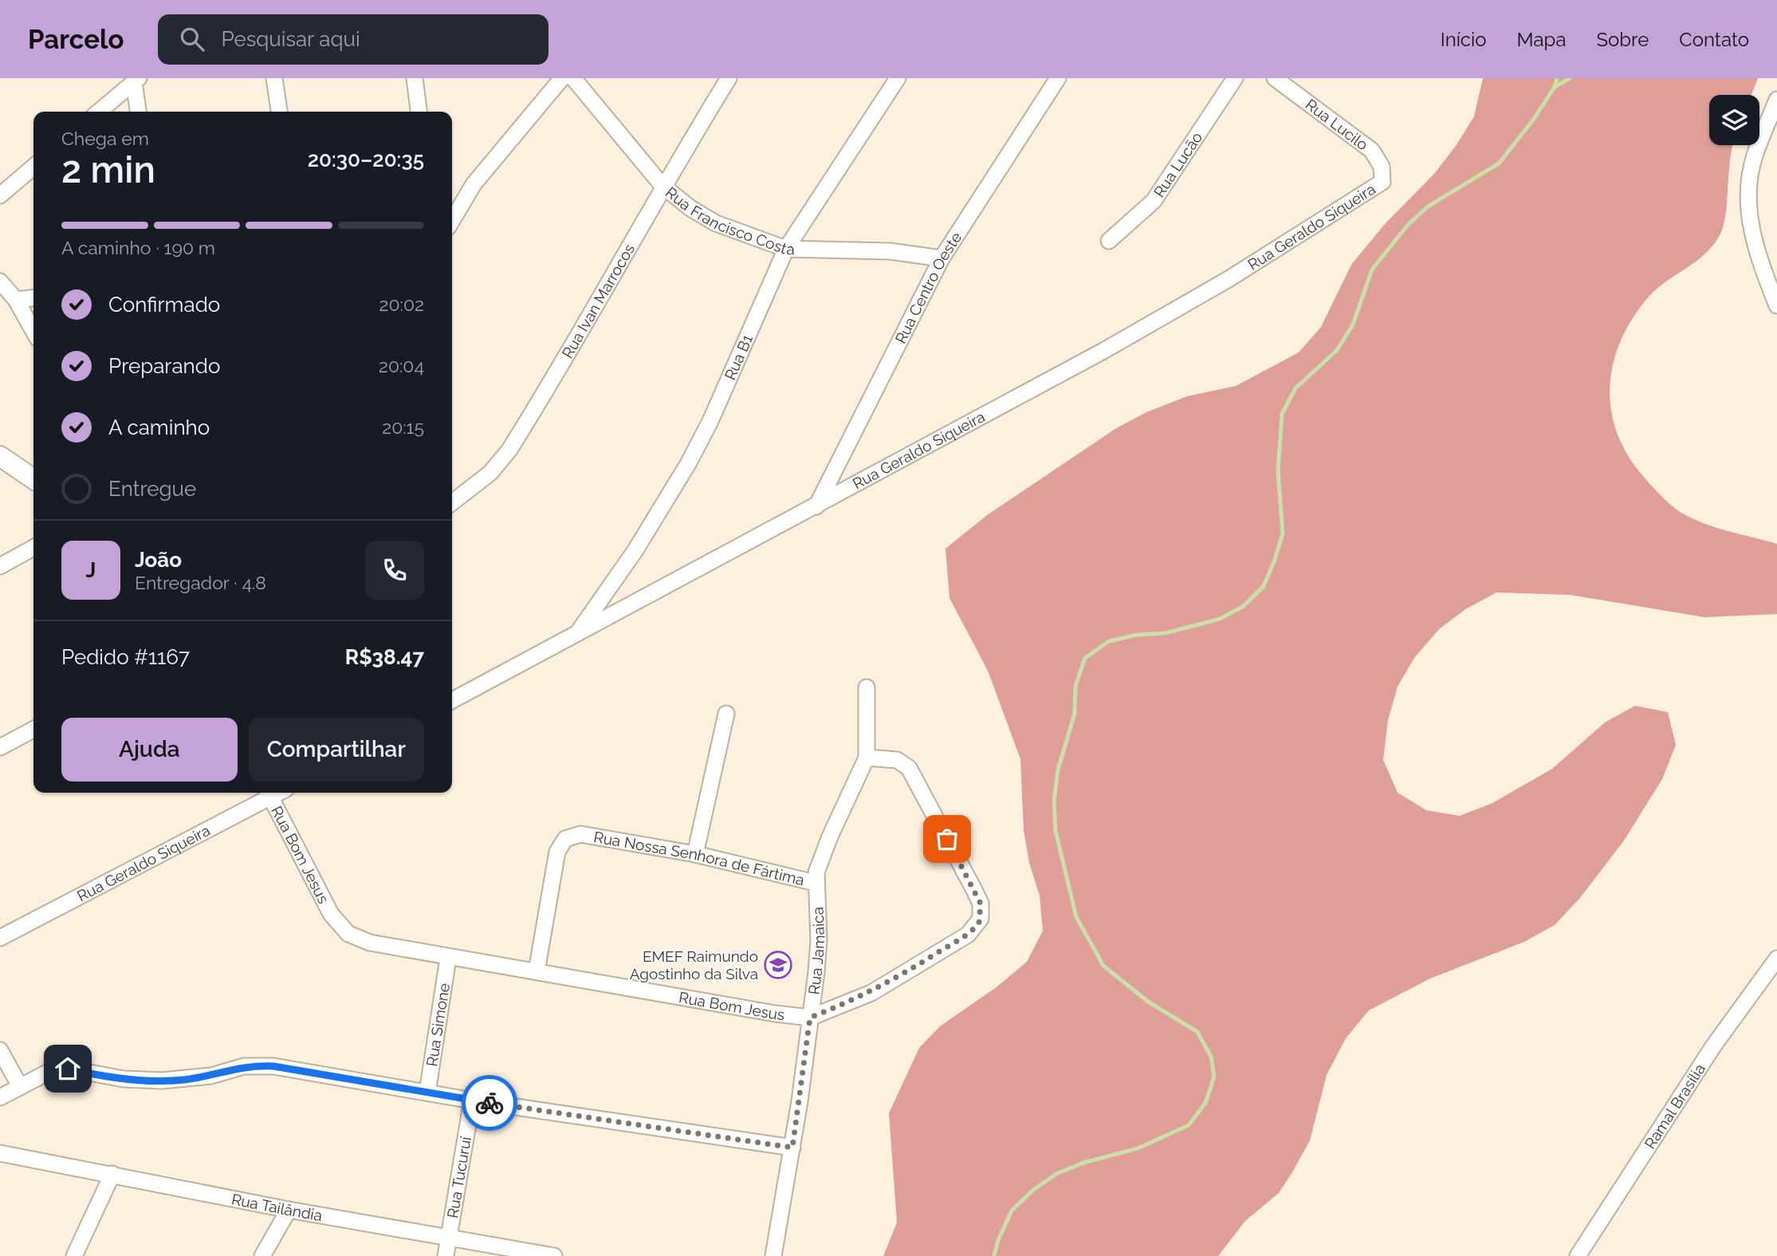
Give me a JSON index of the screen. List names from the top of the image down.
{
  "streets": {
    "street": [
      "Rua Lucilo",
      "Rua Lucão",
      "Rua Francisco Costa",
      "Rua Geraldo Siqueira",
      "Rua Centro Oeste",
      "Rua Ivan Marrocos",
      "Rua B1",
      "Rua Bom Jesus",
      "Rua Nossa Senhora de Fártima",
      "Rua Jamaica",
      "Rua Simone",
      "Ramal Brasília",
      "Rua Tucuruí",
      "Rua Tailândia"
    ]
  },
  "crossings": [
    ["Rua Lucilo", "Rua Geraldo Siqueira"],
    ["Rua Francisco Costa", "Rua Centro Oeste"],
    ["Rua Francisco Costa", "Rua Ivan Marrocos"],
    ["Rua Francisco Costa", "Rua B1"],
    ["Rua Geraldo Siqueira", "Rua Centro Oeste"],
    ["Rua Geraldo Siqueira", "Rua B1"],
    ["Rua Geraldo Siqueira", "Rua Bom Jesus"],
    ["Rua Bom Jesus", "Rua Nossa Senhora de Fártima"],
    ["Rua Bom Jesus", "Rua Jamaica"],
    ["Rua Bom Jesus", "Rua Simone"],
    ["Rua Nossa Senhora de Fártima", "Rua Jamaica"],
    ["Rua Tucuruí", "Rua Tailândia"]
  ],
  "places": {
    "school or university": ["EMEF Raimundo Agostinho da Silva"]
  },
  "page": {
    "header": "Parcelo",
    "search": "Pesquisar aqui",
    "nav": [
      "Início",
      "Mapa",
      "Sobre",
      "Contato"
    ],
    "heading": ["2 min", "Chega em", "20:30–20:35"],
    "panel": [
      "João",
      "Entregador · 4.8",
      "Pedido #1167",
      "R$38.47"
    ],
    "bar": "A caminho · 190 m",
    "list": [
      ["Confirmado", "20:02"],
      ["Preparando", "20:04"],
      ["A caminho", "20:15"],
      "Entregue"
    ],
    "round": "J",
    "buttons": ["Ajuda", "Compartilhar"]
  }
}
